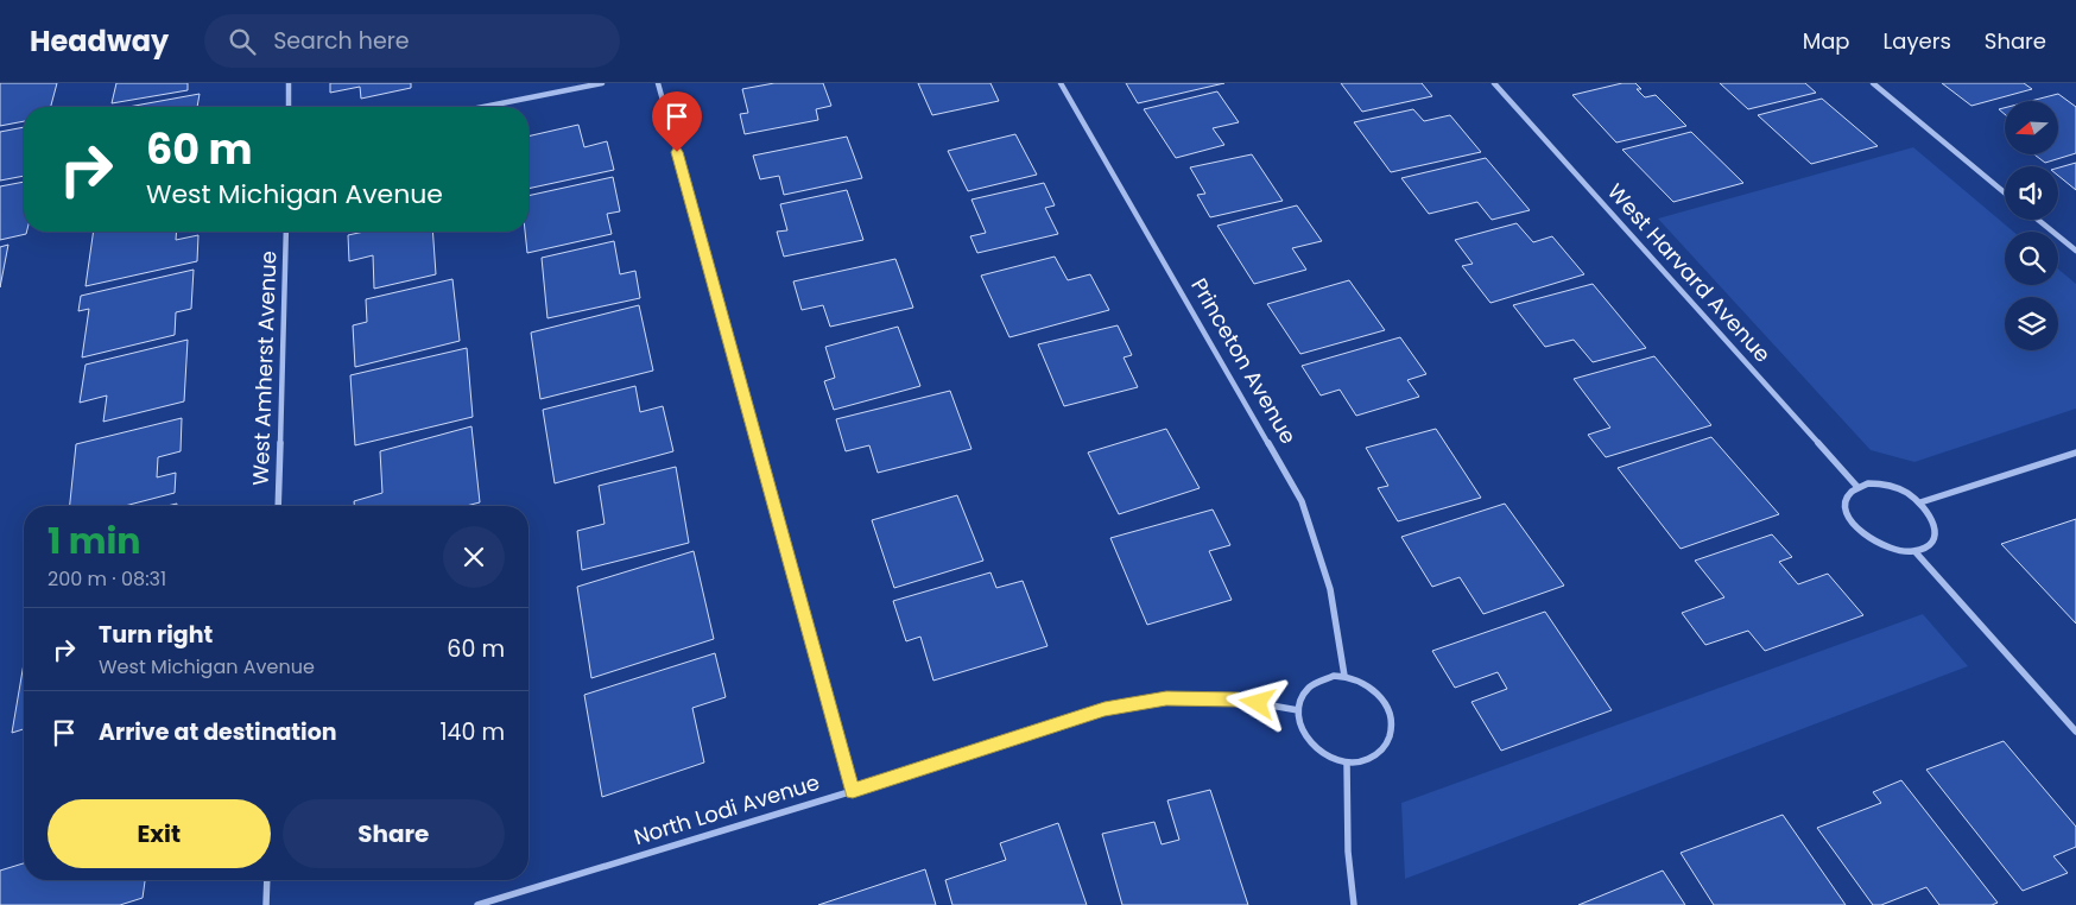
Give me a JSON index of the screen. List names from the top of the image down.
{
  "streets": {
    "street": [
      "West Harvard Avenue",
      "Princeton Avenue",
      "West Amherst Avenue",
      "North Lodi Avenue"
    ]
  },
  "crossings": [
    ["Princeton Avenue", "North Lodi Avenue"]
  ],
  "north": "left",
  "page": {
    "header": "Headway",
    "search": "Search here",
    "nav": ["Map", "Layers", "Share"],
    "turn": ["60 m", "West Michigan Avenue"],
    "heading": ["1 min", "200 m · 08:31"],
    "list": [
      {
        "name": "Turn right",
        "note": "West Michigan Avenue",
        "value": "60 m"
      },
      {
        "name": "Arrive at destination",
        "value": "140 m"
      }
    ],
    "buttons": ["Exit", "Share"]
  }
}
